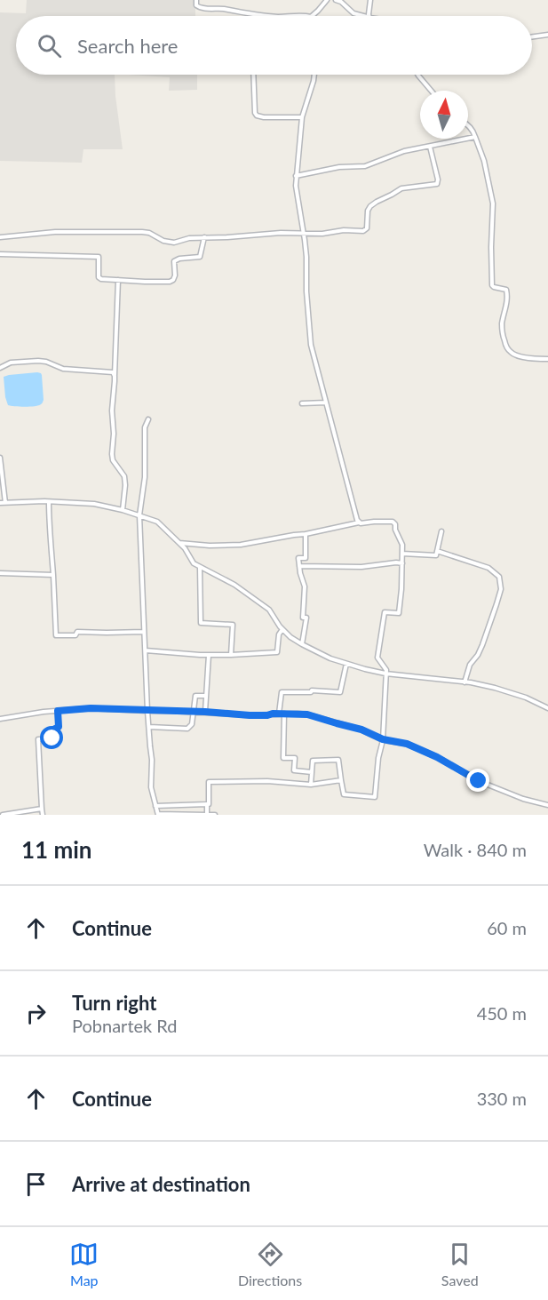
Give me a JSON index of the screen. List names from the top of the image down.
{
  "north": "top",
  "page": {
    "search": "Search here",
    "heading": ["11 min", "Walk · 840 m"],
    "list": [
      ["Continue", "60 m"],
      ["Turn right", "Pobnartek Rd", "450 m"],
      ["Continue", "330 m"],
      "Arrive at destination"
    ],
    "nav": ["Map", "Directions", "Saved"]
  }
}
